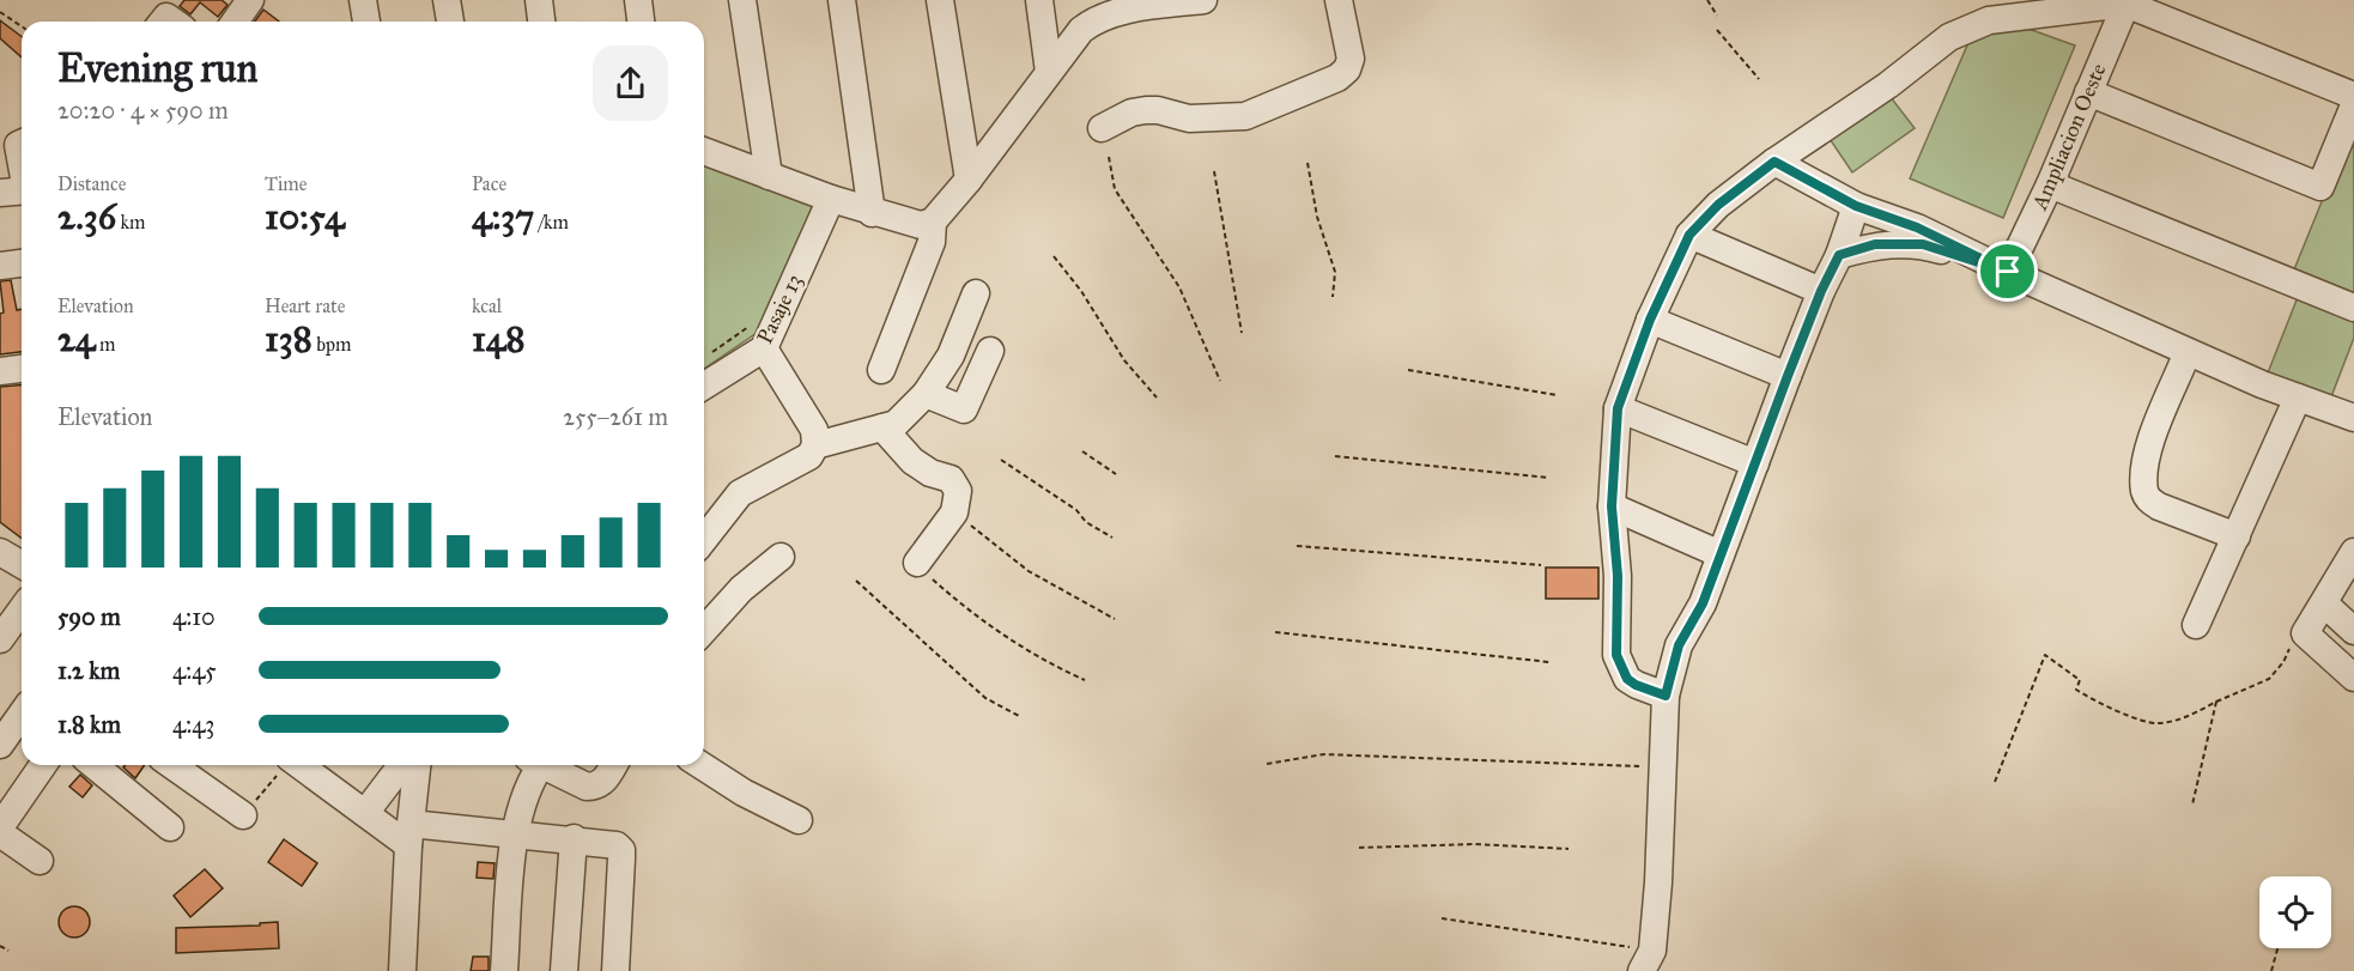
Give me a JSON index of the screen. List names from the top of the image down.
{
  "streets": {
    "street": ["Ampliacion Oeste", "Pasaje 13"]
  },
  "page": {
    "heading": ["Evening run", "20:20 · 4 × 590 m"],
    "stats": [
      ["Distance", "2.36 km"],
      ["Time", "10:54"],
      ["Pace", "4:37 /km"],
      ["Elevation", "24 m"],
      ["Heart rate", "138 bpm"],
      ["kcal", "148"]
    ],
    "chart": ["Elevation", "255–261 m"],
    "list": [
      {
        "name": "590 m",
        "note": "4:10"
      },
      {
        "name": "1.2 km",
        "note": "4:45"
      },
      {
        "name": "1.8 km",
        "note": "4:43"
      }
    ]
  }
}
